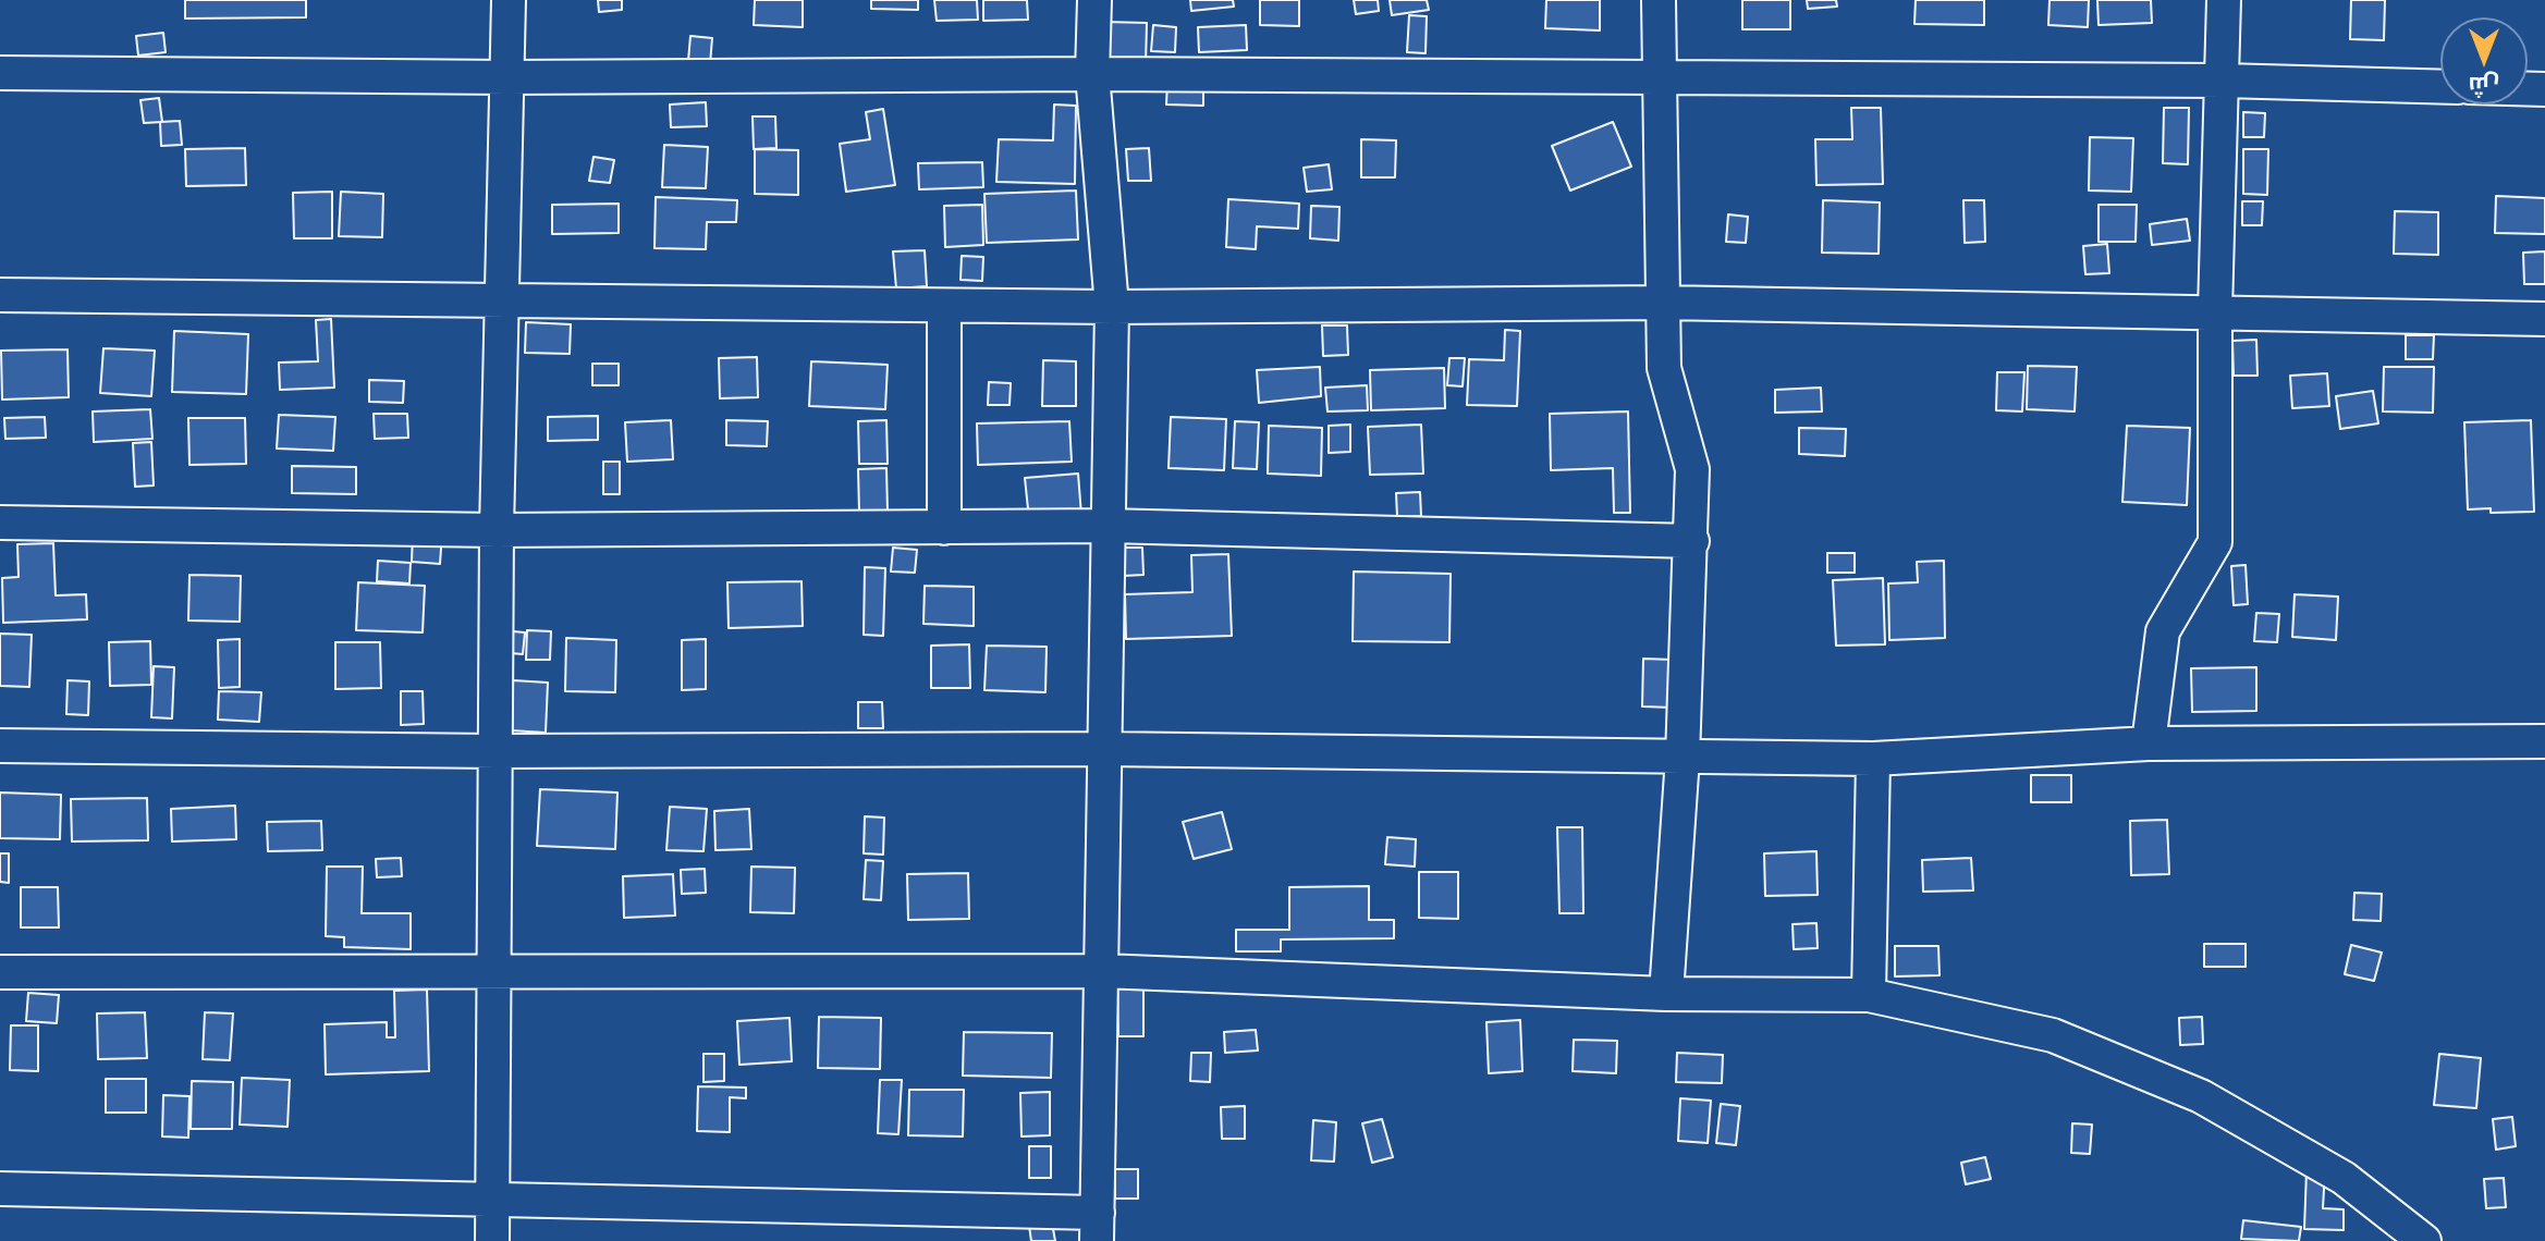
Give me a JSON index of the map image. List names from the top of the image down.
{
  "north": "bottom"
}
